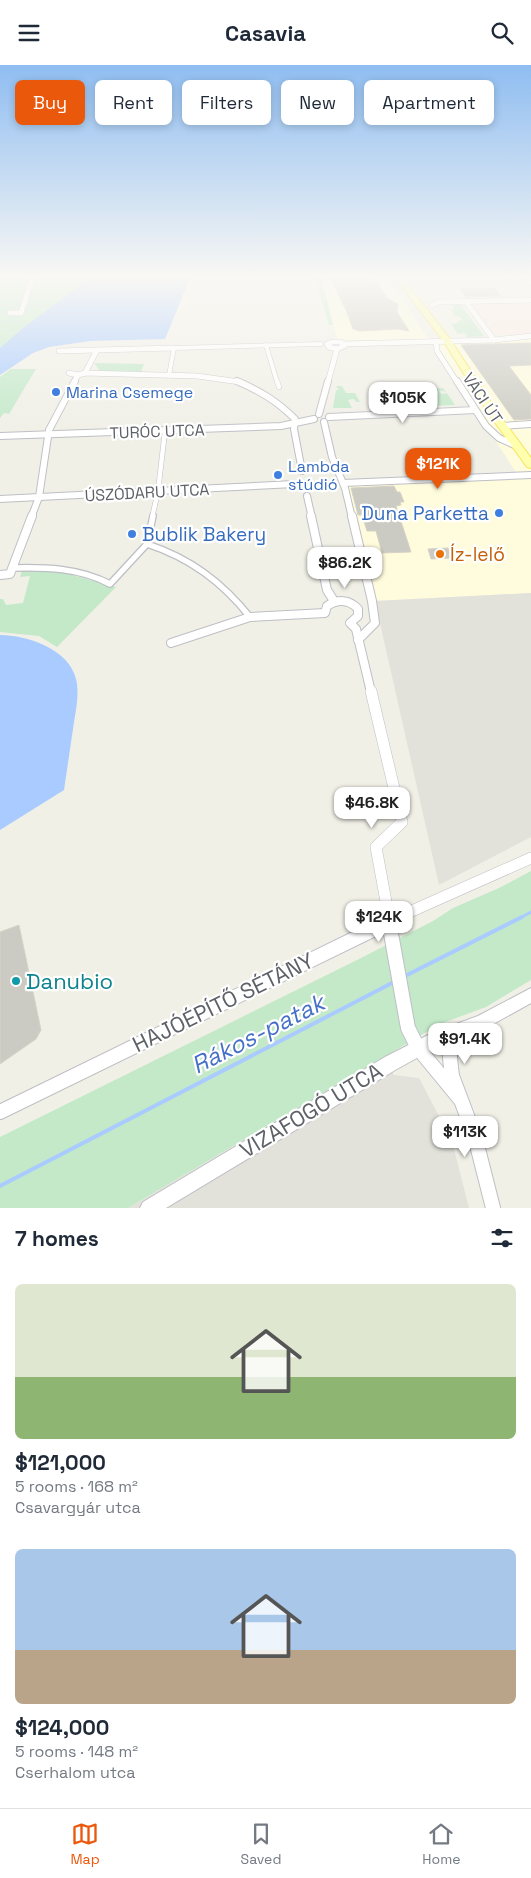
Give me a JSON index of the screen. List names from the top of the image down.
{
  "streets": {
    "main road": ["VÁCI ÚT"],
    "street": [
      "TURÓC UTCA",
      "ÚSZÓDARU UTCA",
      "HAJÓÉPÍTŐ SÉTÁNY",
      "VIZAFOGÓ UTCA"
    ]
  },
  "water": ["Rákos-patak"],
  "places": [
    "Marina Csemege",
    "Lambda stúdió",
    "Duna Parketta",
    "Bublik Bakery",
    "Íz-lelő",
    "Danubio"
  ],
  "page": {
    "header": "Casavia",
    "chip": [
      "Buy",
      "Rent",
      "Filters",
      "New",
      "Apartment"
    ],
    "price": [
      "$105K",
      "$121K",
      "$86.2K",
      "$46.8K",
      "$124K",
      "$91.4K",
      "$113K"
    ],
    "heading": "7 homes",
    "list": [
      {
        "name": "$121,000",
        "note": "5 rooms · 168 m² · Csavargyár utca"
      },
      {
        "name": "$124,000",
        "note": "5 rooms · 148 m² · Cserhalom utca"
      }
    ],
    "tabs": ["Map", "Saved", "Home"]
  }
}
